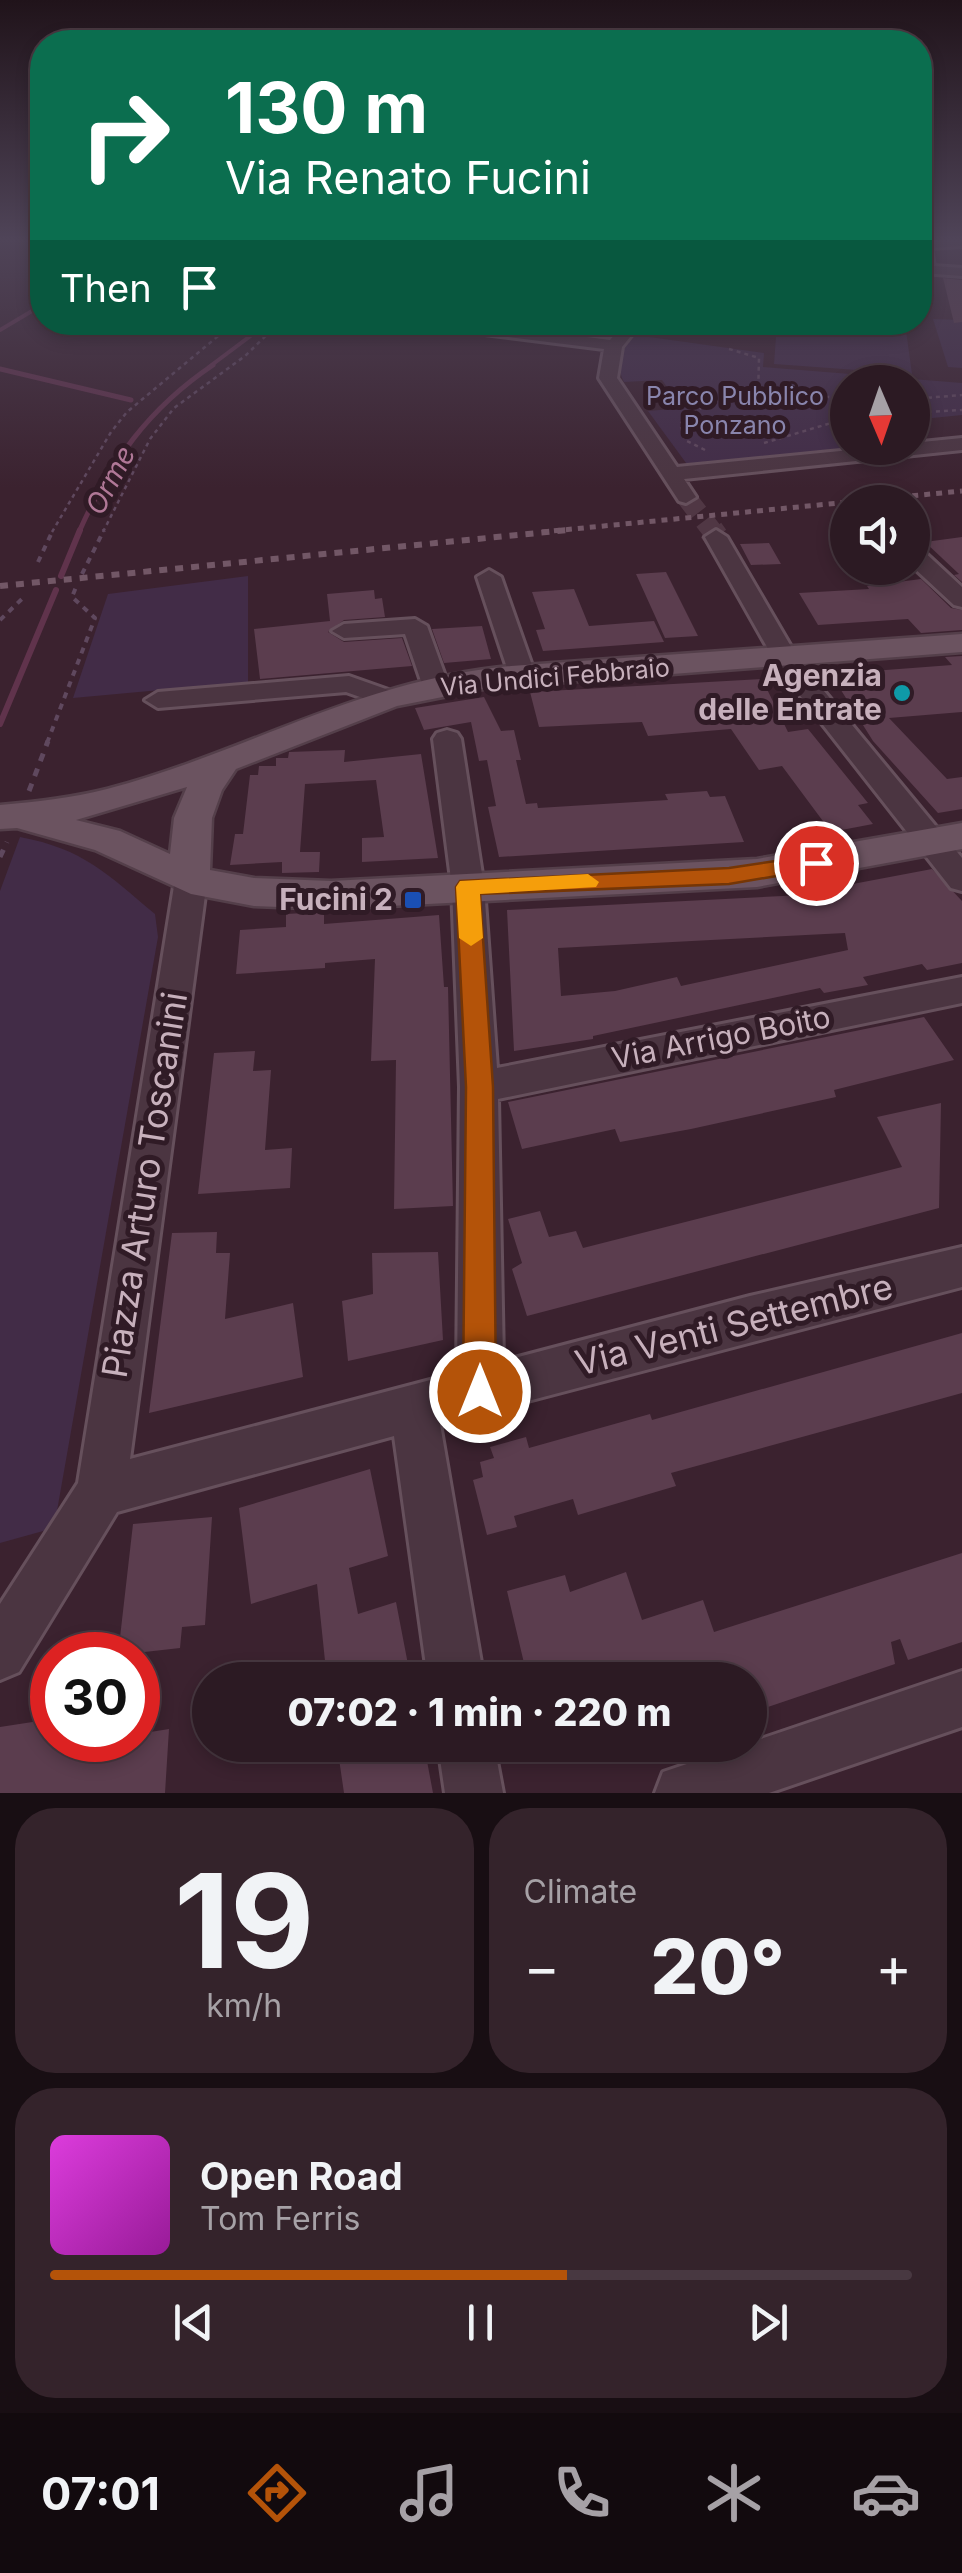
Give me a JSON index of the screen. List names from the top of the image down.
{
  "streets": {
    "main road": ["Via Undici Febbraio"],
    "street": ["Via Arrigo Boito", "Piazza Arturo Toscanini", "Via Venti Settembre"]
  },
  "crossings": [
    ["Piazza Arturo Toscanini", "Via Venti Settembre"]
  ],
  "water": ["Orme"],
  "parks": ["Parco Pubblico Ponzano"],
  "places": {
    "other": ["Agenzia delle Entrate"],
    "transit": ["Fucini 2"]
  },
  "north": "bottom",
  "page": {
    "turn": ["130 m", "Via Renato Fucini"],
    "then": "Then",
    "limit": "30",
    "trip": "07:02 · 1 min · 220 m",
    "tile": [
      ["19", "km/h"],
      "Climate"
    ],
    "heat": ["−", "20°", "+"],
    "song": ["Open Road", "Tom Ferris"],
    "tabs": "07:01"
  }
}
